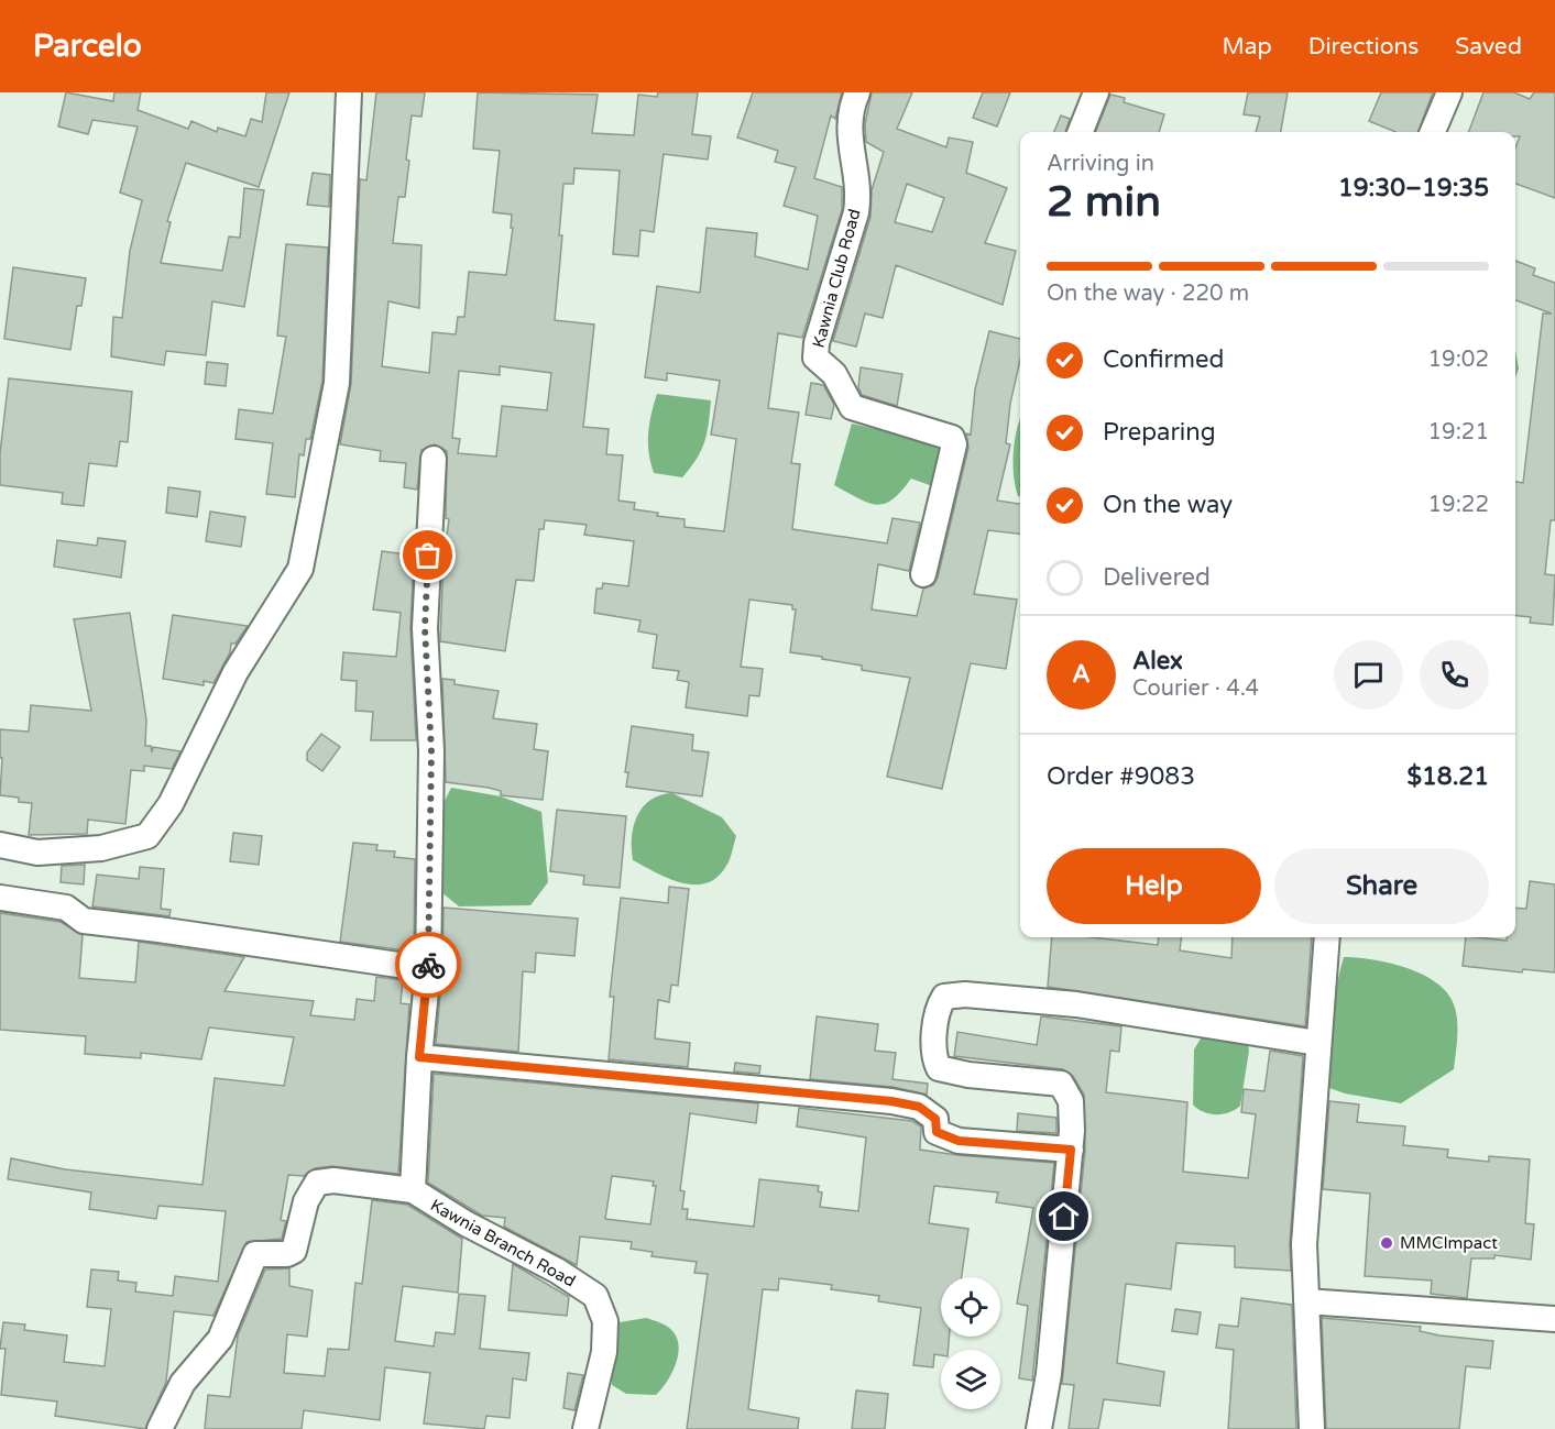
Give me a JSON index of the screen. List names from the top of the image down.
{
  "streets": {
    "street": ["Kawnia Club Road", "Kawnia Branch Road"]
  },
  "places": ["MMCImpact"],
  "page": {
    "header": "Parcelo",
    "nav": ["Map", "Directions", "Saved"],
    "heading": ["2 min", "Arriving in", "19:30–19:35"],
    "panel": [
      "Alex",
      "Courier · 4.4",
      "Order #9083",
      "$18.21"
    ],
    "bar": "On the way · 220 m",
    "list": [
      ["Confirmed", "19:02"],
      ["Preparing", "19:21"],
      ["On the way", "19:22"],
      "Delivered"
    ],
    "round": "A",
    "buttons": ["Help", "Share"]
  }
}
